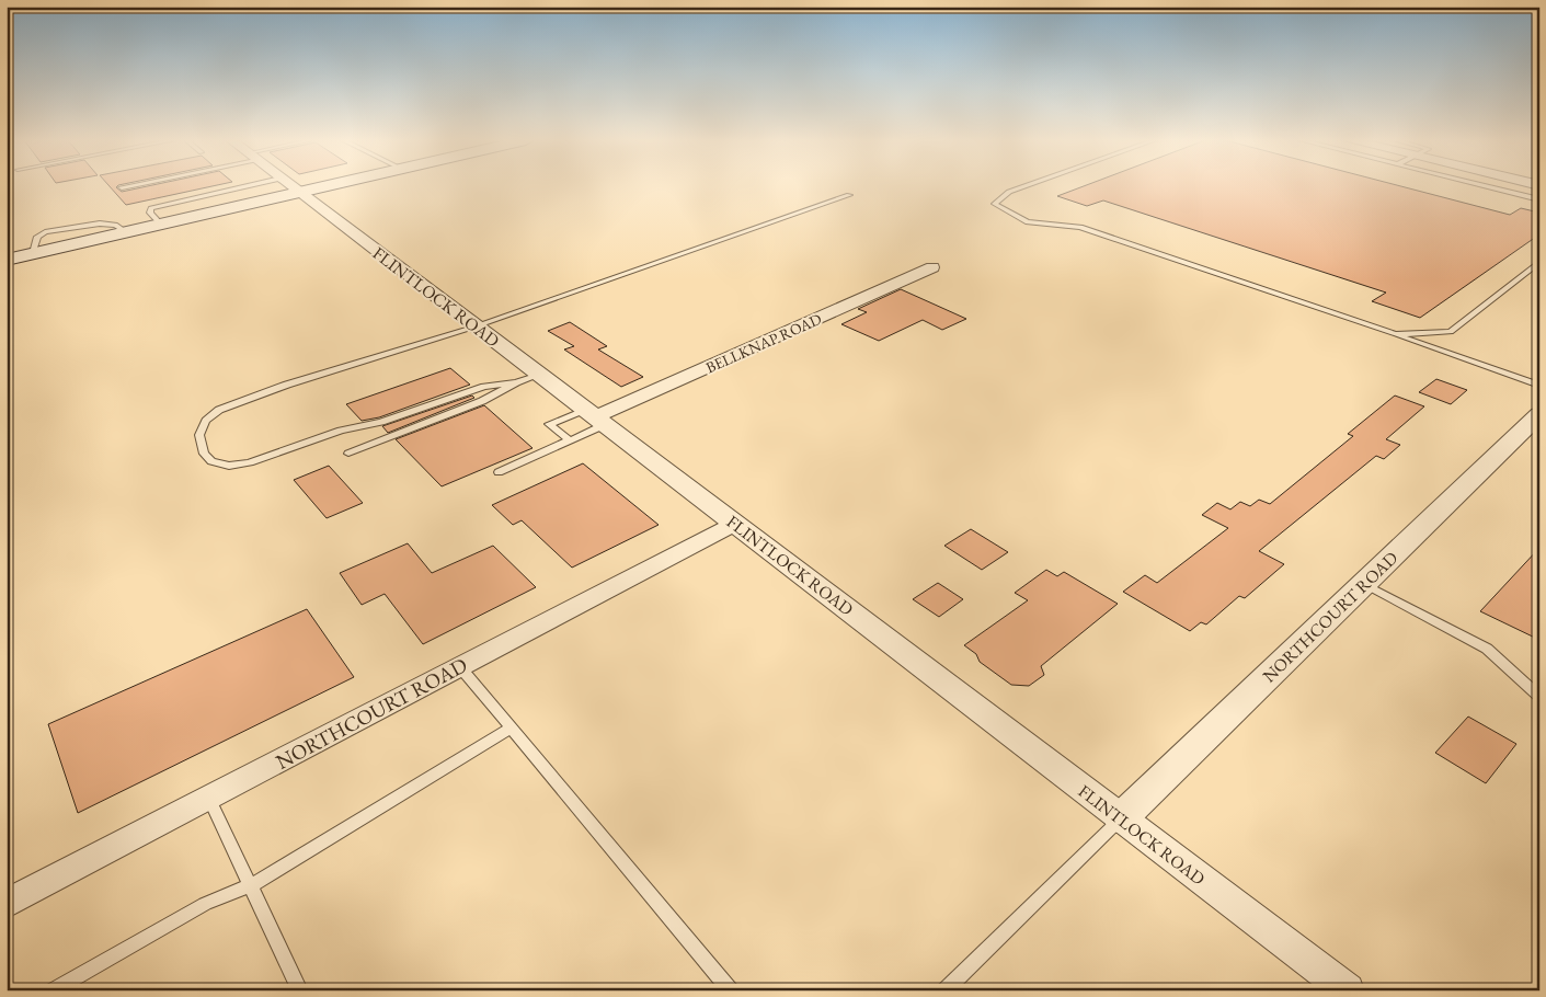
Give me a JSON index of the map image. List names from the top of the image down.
{
  "streets": {
    "street": ["FLINTLOCK ROAD", "BELLKNAP ROAD", "NORTHCOURT ROAD"]
  },
  "crossings": [
    ["FLINTLOCK ROAD", "BELLKNAP ROAD"],
    ["FLINTLOCK ROAD", "NORTHCOURT ROAD"]
  ]
}
